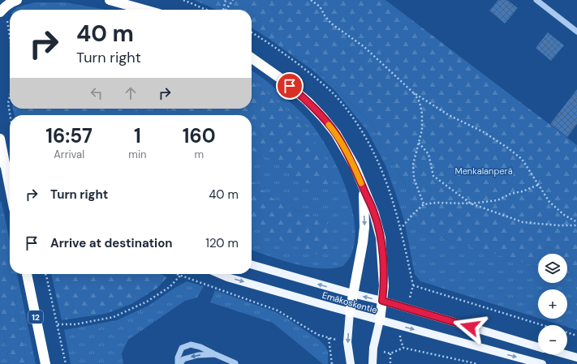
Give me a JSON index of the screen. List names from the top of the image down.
{
  "streets": {
    "highway": ["12"],
    "main road": ["Emäkoskentie"]
  },
  "parks": ["Menkalanperä"],
  "page": {
    "turn": ["40 m", "Turn right"],
    "eta": [
      "16:57",
      "Arrival",
      "1",
      "min",
      "160",
      "m"
    ],
    "list": [
      {
        "name": "Turn right",
        "value": "40 m"
      },
      {
        "name": "Arrive at destination",
        "value": "120 m"
      }
    ],
    "map_buttons": ["+", "−"]
  }
}
